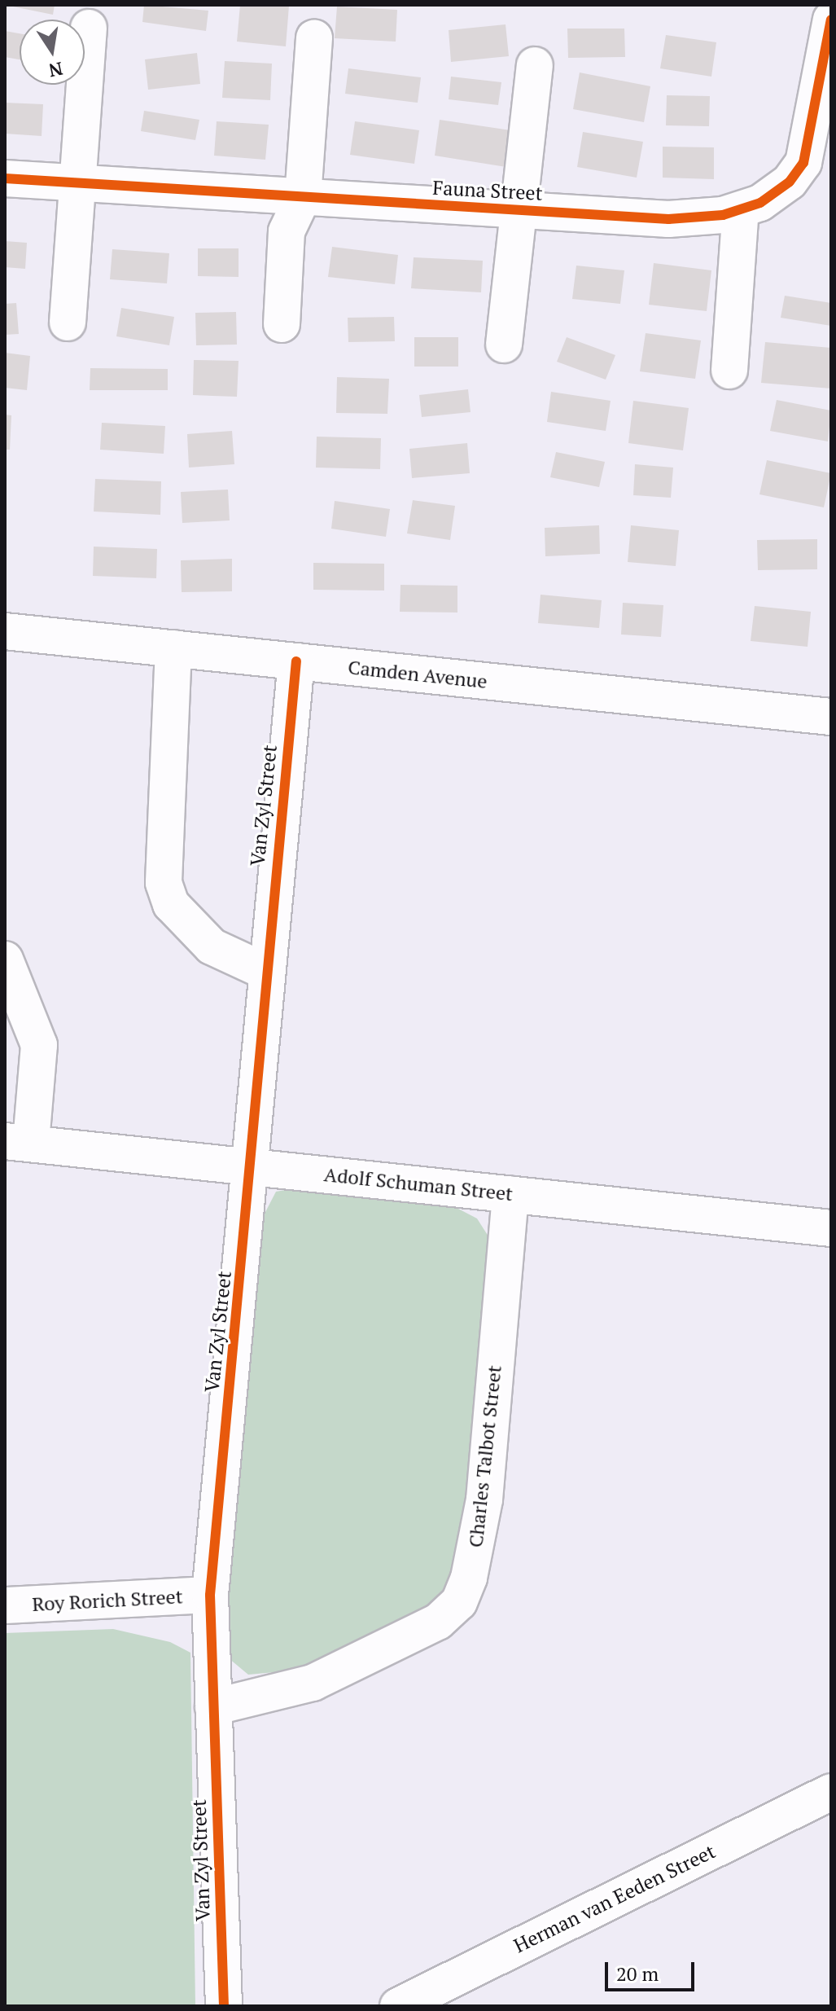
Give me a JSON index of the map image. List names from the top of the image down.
{
  "streets": {
    "street": [
      "Fauna Street",
      "Camden Avenue",
      "Van Zyl Street",
      "Adolf Schuman Street",
      "Charles Talbot Street",
      "Roy Rorich Street",
      "Herman van Eeden Street"
    ]
  },
  "crossings": [
    ["Camden Avenue", "Van Zyl Street"],
    ["Van Zyl Street", "Adolf Schuman Street"],
    ["Van Zyl Street", "Charles Talbot Street"],
    ["Van Zyl Street", "Roy Rorich Street"],
    ["Adolf Schuman Street", "Charles Talbot Street"]
  ],
  "scale_bar": "20 m",
  "north": "bottom"
}
